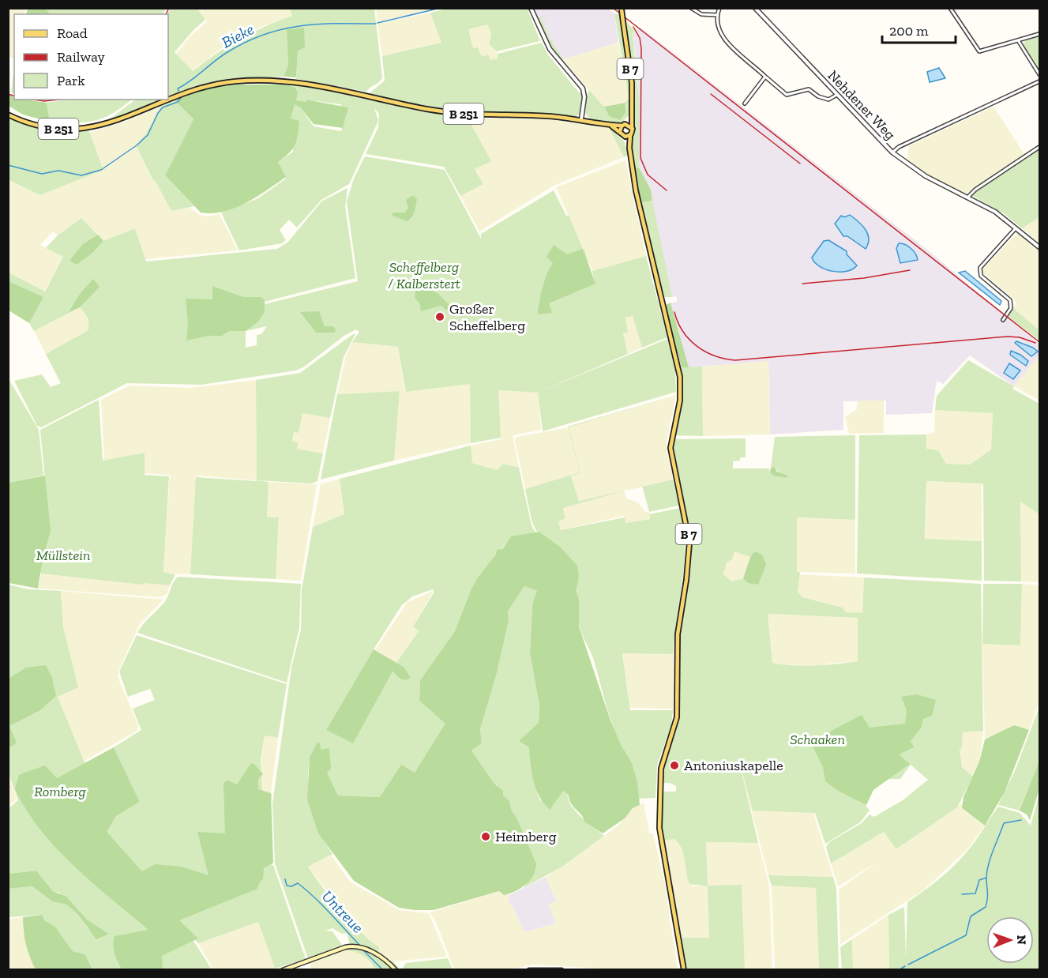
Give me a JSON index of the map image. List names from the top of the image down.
{
  "streets": {
    "main road": ["B 7", "B 251"],
    "street": ["Nehdener Weg"]
  },
  "crossings": [
    ["B 7", "B 251"]
  ],
  "water": ["Bieke", "Untreue"],
  "parks": [
    "Scheffelberg / Kalberstert",
    "Müllstein",
    "Schaaken",
    "Romberg"
  ],
  "places": ["Großer Scheffelberg", "Antoniuskapelle", "Heimberg"],
  "legend": ["Road", "Railway", "Park"],
  "scale_bar": "200 m",
  "north": "right"
}
